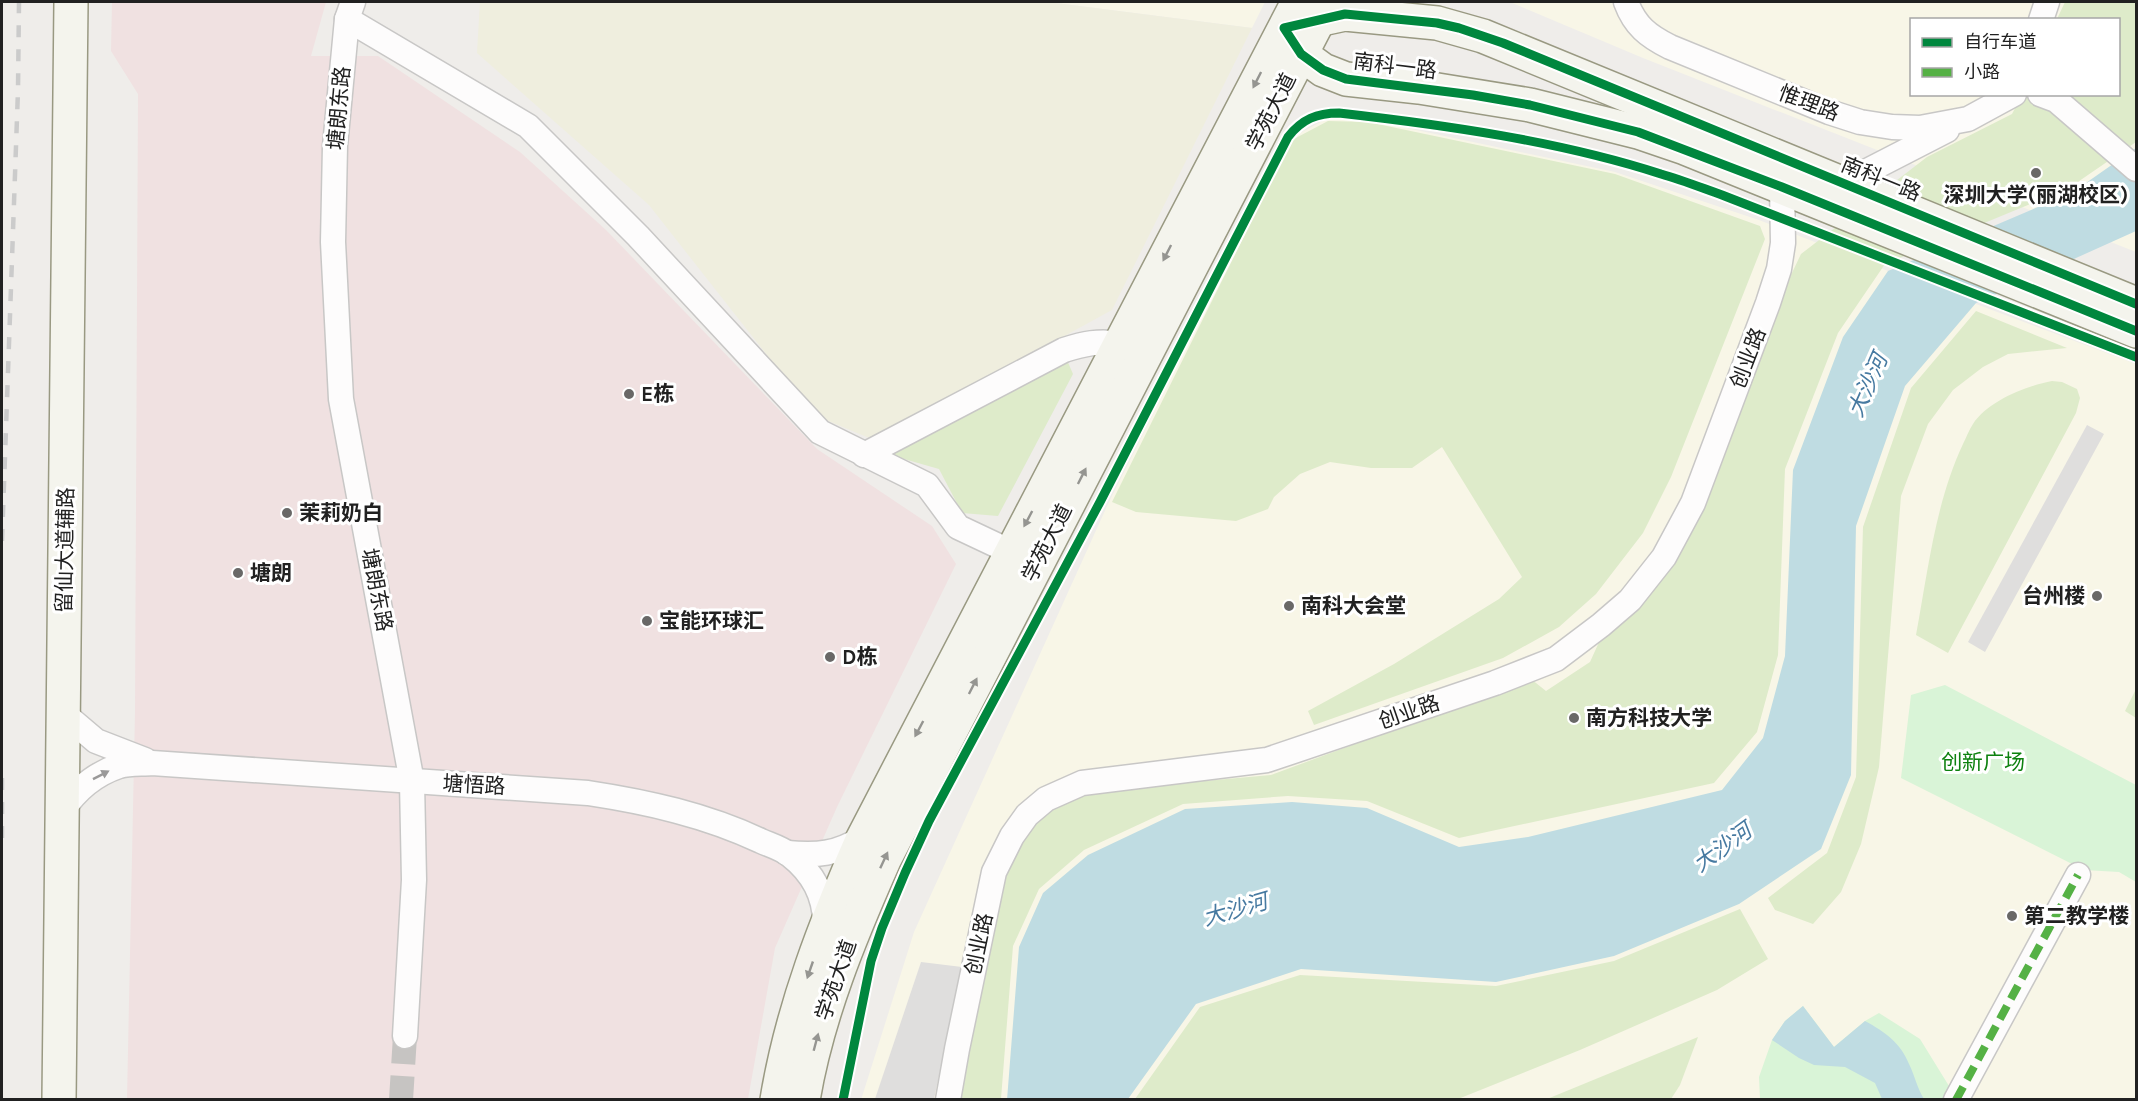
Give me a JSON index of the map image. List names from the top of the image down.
{
  "streets": {
    "main road": ["南科一路", "学苑大道", "留仙大道辅路"],
    "street": [
      "惟理路",
      "塘朗东路",
      "创业路",
      "塘悟路"
    ]
  },
  "crossings": [
    ["南科一路", "学苑大道"],
    ["南科一路", "创业路"],
    ["塘朗东路", "塘悟路"],
    ["学苑大道", "塘悟路"],
    ["留仙大道辅路", "塘悟路"]
  ],
  "water": ["大沙河"],
  "parks": ["创新广场"],
  "places": [
    "深圳大学(丽湖校区)",
    "E栋",
    "茉莉奶白",
    "塘朗",
    "台州楼",
    "南科大会堂",
    "宝能环球汇",
    "D栋",
    "南方科技大学",
    "第二教学楼"
  ],
  "legend": ["自行车道", "小路"]
}
